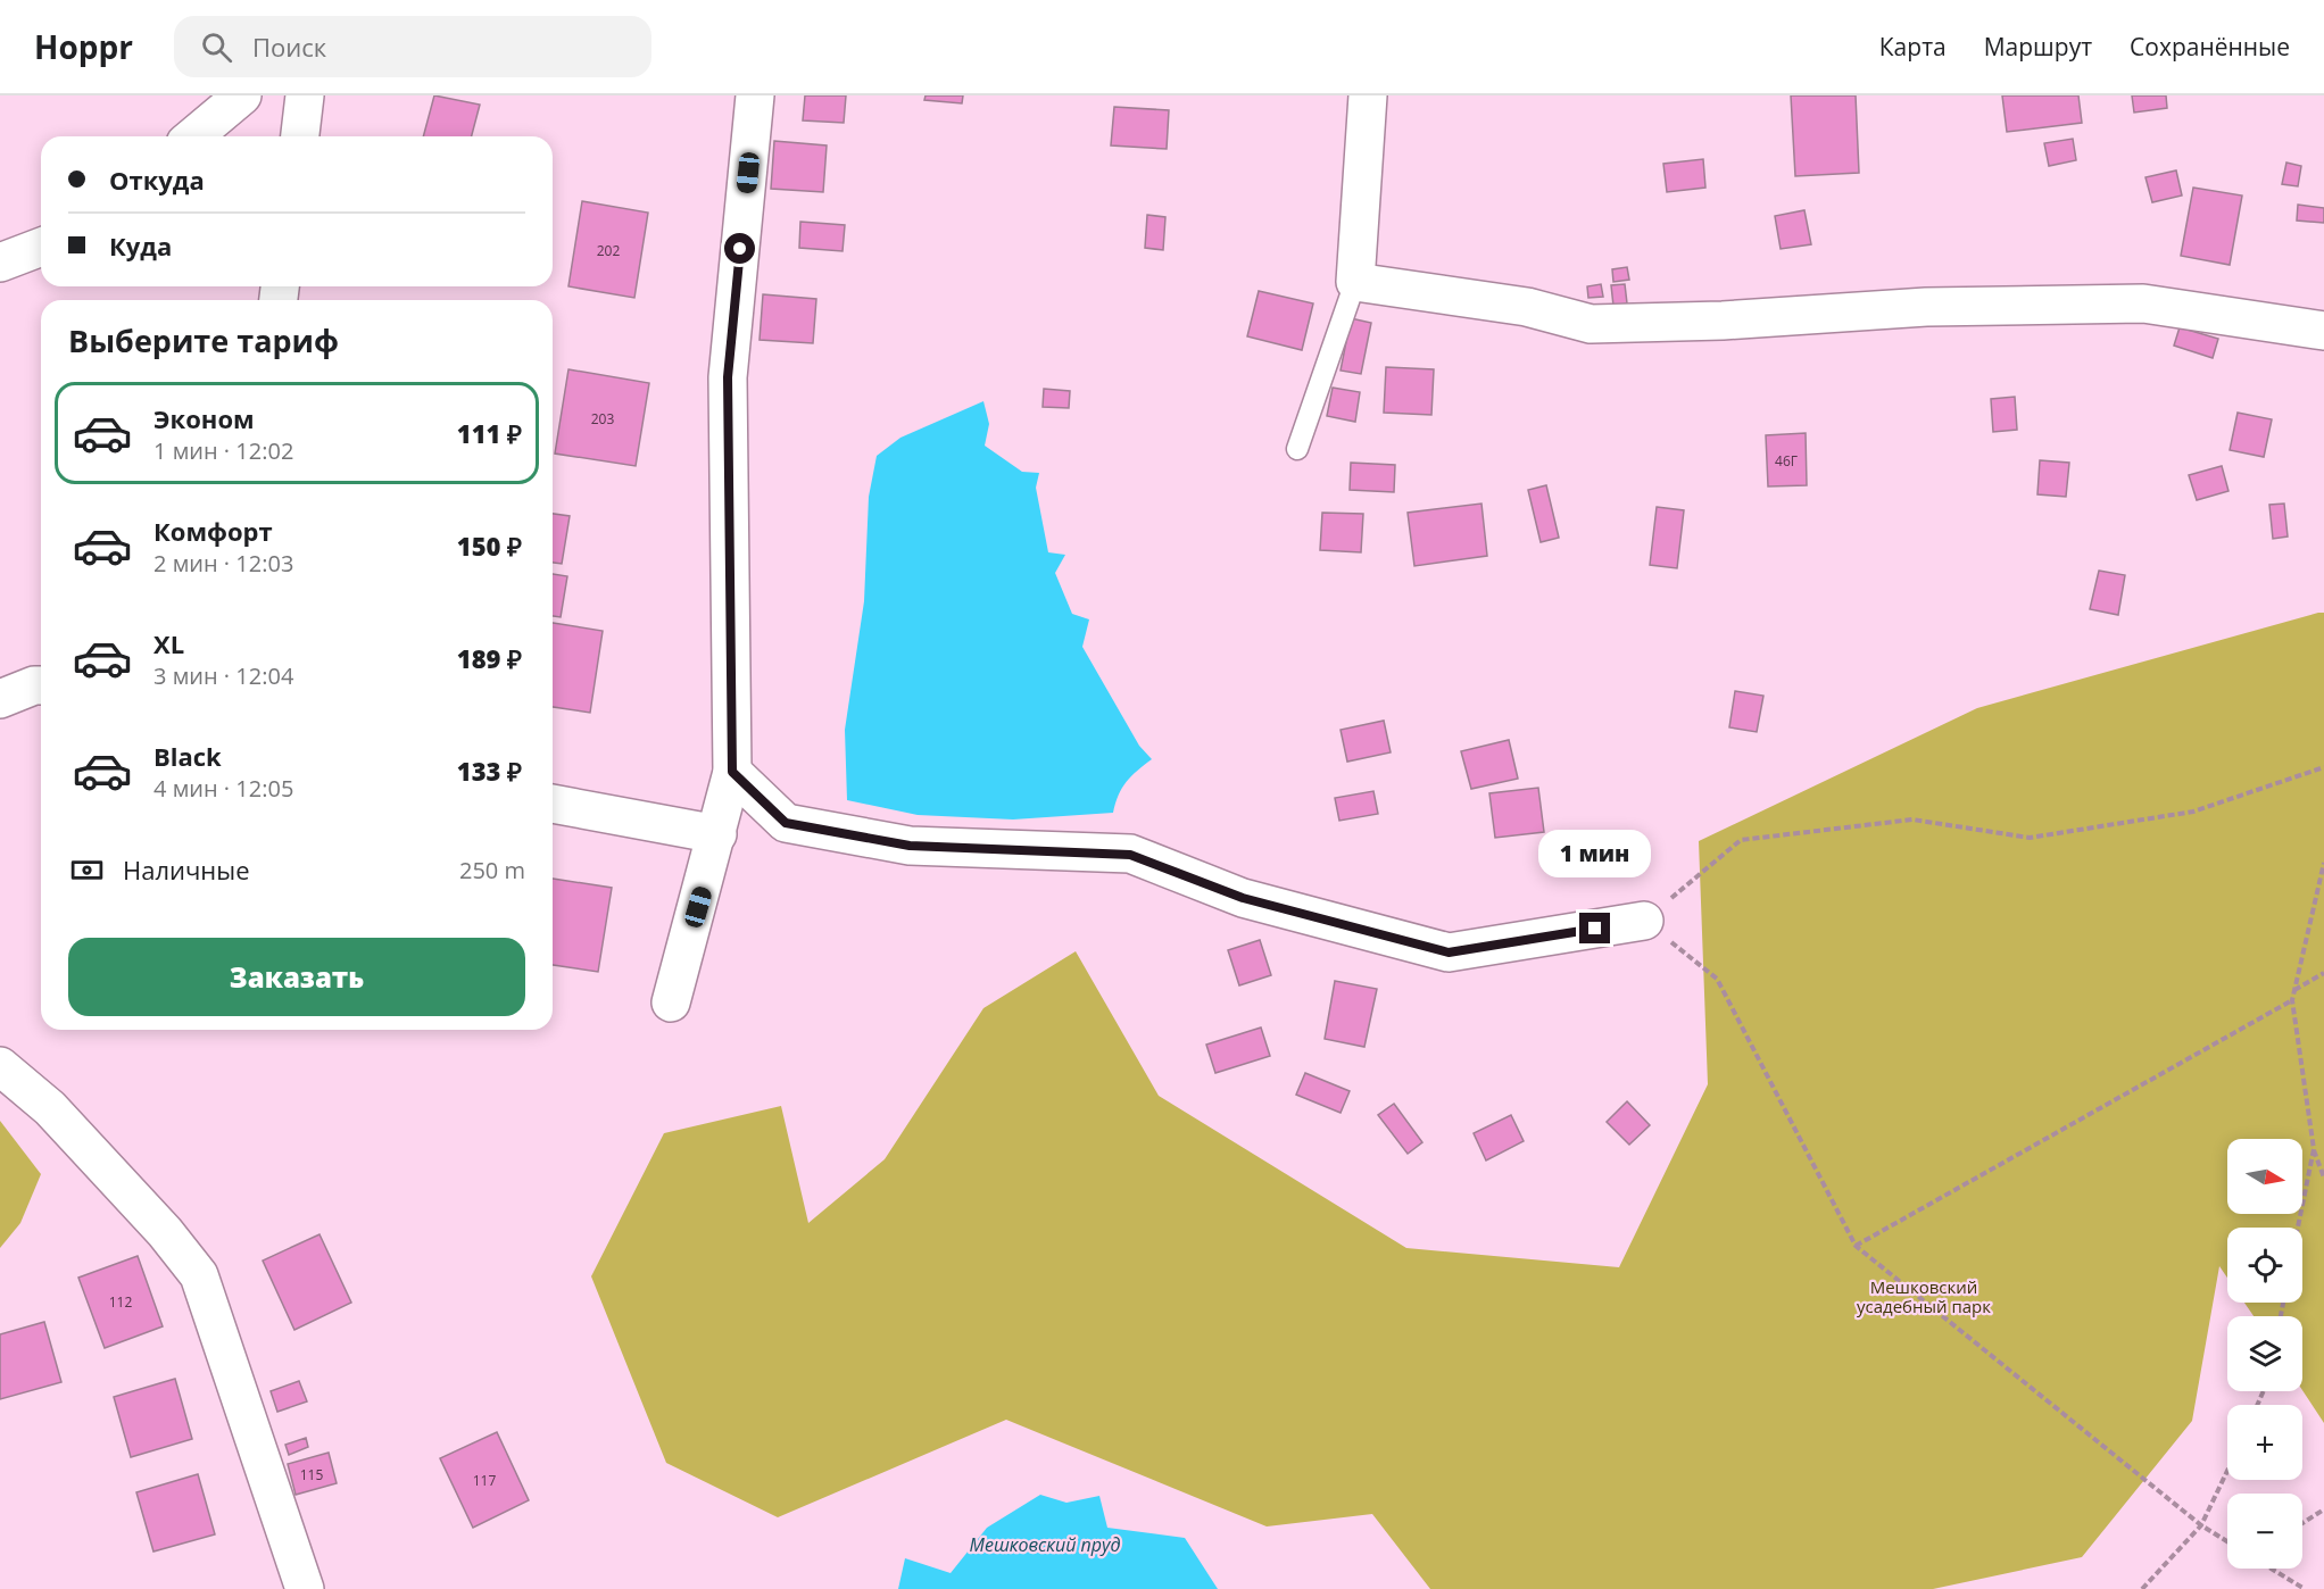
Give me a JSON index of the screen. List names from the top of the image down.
{
  "water": ["Мешковский пруд"],
  "parks": ["Мешковский усадебный парк"],
  "house_numbers": [
    "202",
    "203",
    "46Г",
    "112",
    "115",
    "117"
  ],
  "north": "right",
  "page": {
    "header": "Hoppr",
    "search": "Поиск",
    "nav": ["Карта", "Маршрут", "Сохранённые"],
    "banner": ["Откуда", "Куда"],
    "heading": "Выберите тариф",
    "list": [
      {
        "name": "Эконом",
        "note": "1 мин · 12:02",
        "value": "111 ₽"
      },
      {
        "name": "Комфорт",
        "note": "2 мин · 12:03",
        "value": "150 ₽"
      },
      {
        "name": "XL",
        "note": "3 мин · 12:04",
        "value": "189 ₽"
      },
      {
        "name": "Black",
        "note": "4 мин · 12:05",
        "value": "133 ₽"
      }
    ],
    "bubble": "1 мин",
    "pay": ["Наличные", "250 m"],
    "buttons": "Заказать",
    "map_buttons": ["+", "−"]
  }
}
